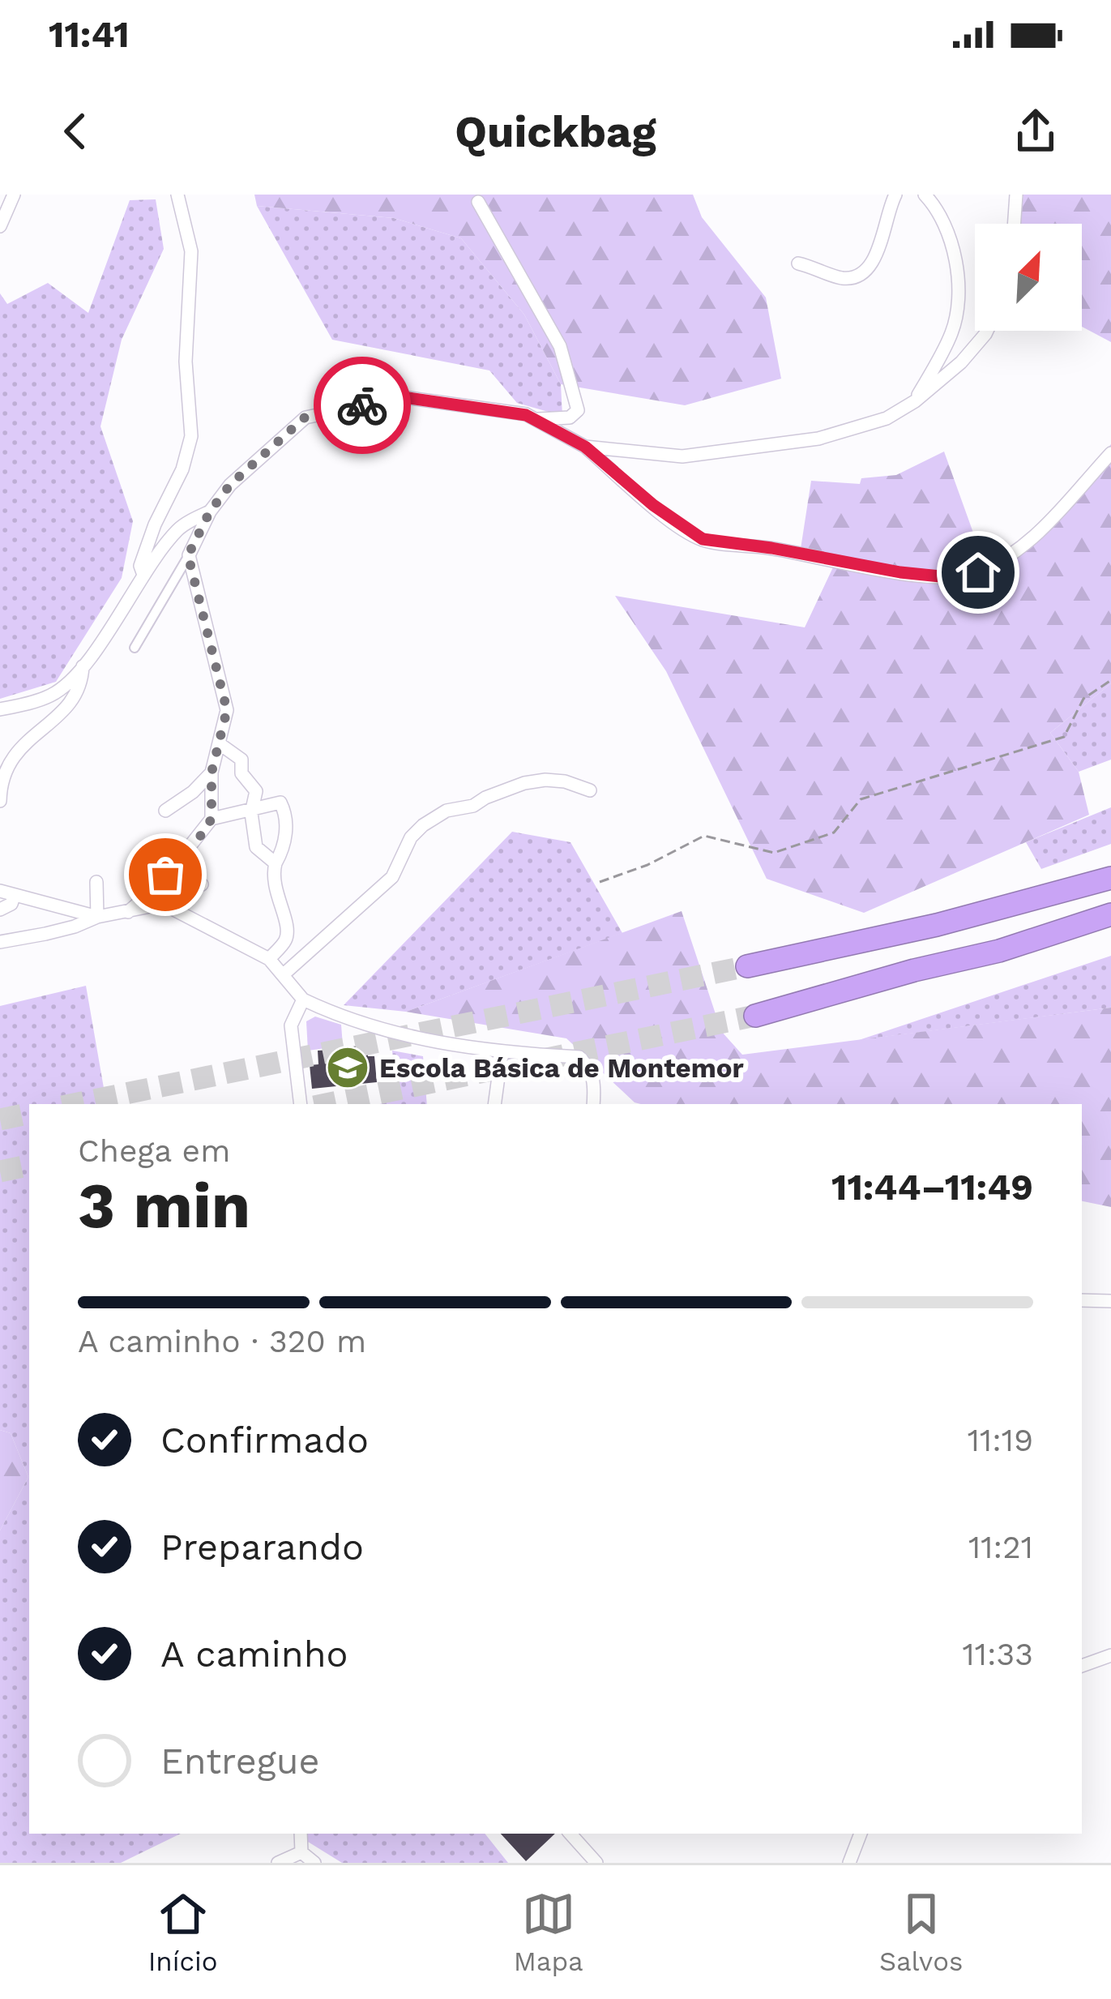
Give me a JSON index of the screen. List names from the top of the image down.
{
  "places": {
    "school or university": ["Escola Básica de Montemor"]
  },
  "north": "top right",
  "page": {
    "status": "11:41",
    "header": "Quickbag",
    "heading": ["3 min", "Chega em", "11:44–11:49"],
    "bar": "A caminho · 320 m",
    "list": [
      ["Confirmado", "11:19"],
      ["Preparando", "11:21"],
      ["A caminho", "11:33"],
      "Entregue"
    ],
    "tabs": ["Início", "Mapa", "Salvos"]
  }
}
